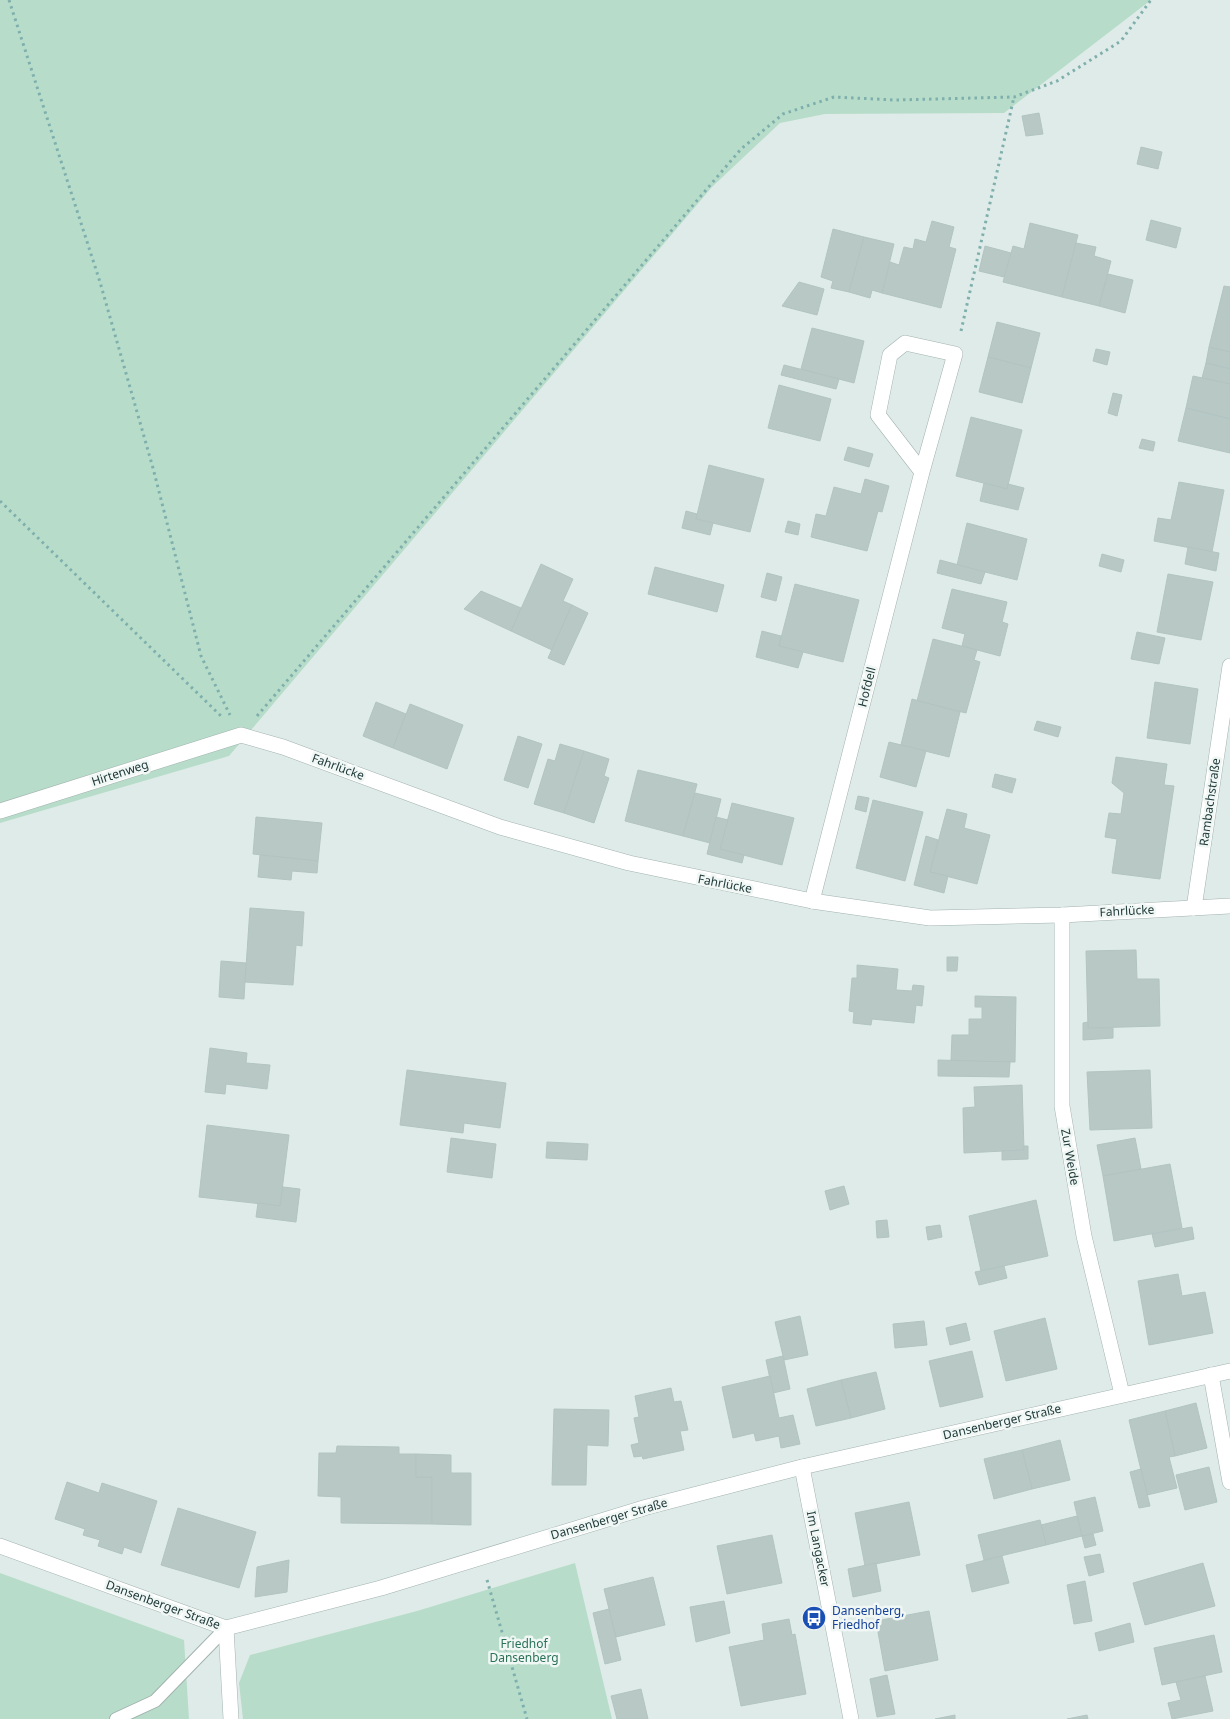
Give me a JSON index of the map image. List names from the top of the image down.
{
  "streets": {
    "street": [
      "Hofdell",
      "Fahrlücke",
      "Hirtenweg",
      "Rambachstraße",
      "Zur Weide",
      "Dansenberger Straße",
      "Im Langacker"
    ]
  },
  "crossings": [
    ["Hofdell", "Fahrlücke"],
    ["Fahrlücke", "Hirtenweg"],
    ["Fahrlücke", "Rambachstraße"],
    ["Fahrlücke", "Zur Weide"],
    ["Zur Weide", "Dansenberger Straße"],
    ["Dansenberger Straße", "Im Langacker"]
  ],
  "parks": ["Friedhof Dansenberg"],
  "places": {
    "bus stop": ["Dansenberg, Friedhof"]
  }
}
